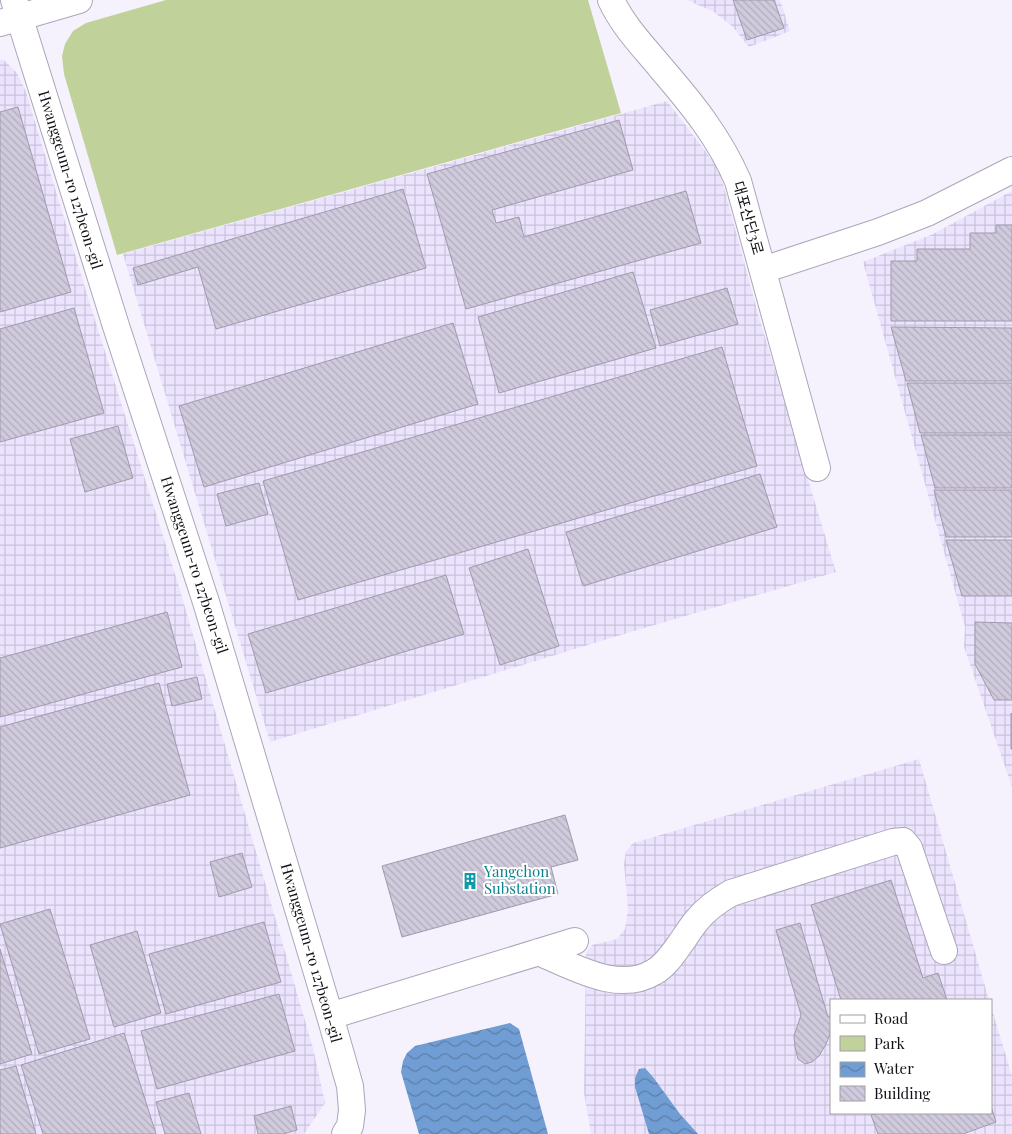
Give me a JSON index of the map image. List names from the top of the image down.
{
  "streets": {
    "street": ["Hwanggeum-ro 127beon-gil", "대포산단3로"]
  },
  "places": {
    "building": ["Yangchon Substation"]
  },
  "legend": [
    "Road",
    "Park",
    "Water",
    "Building"
  ]
}
